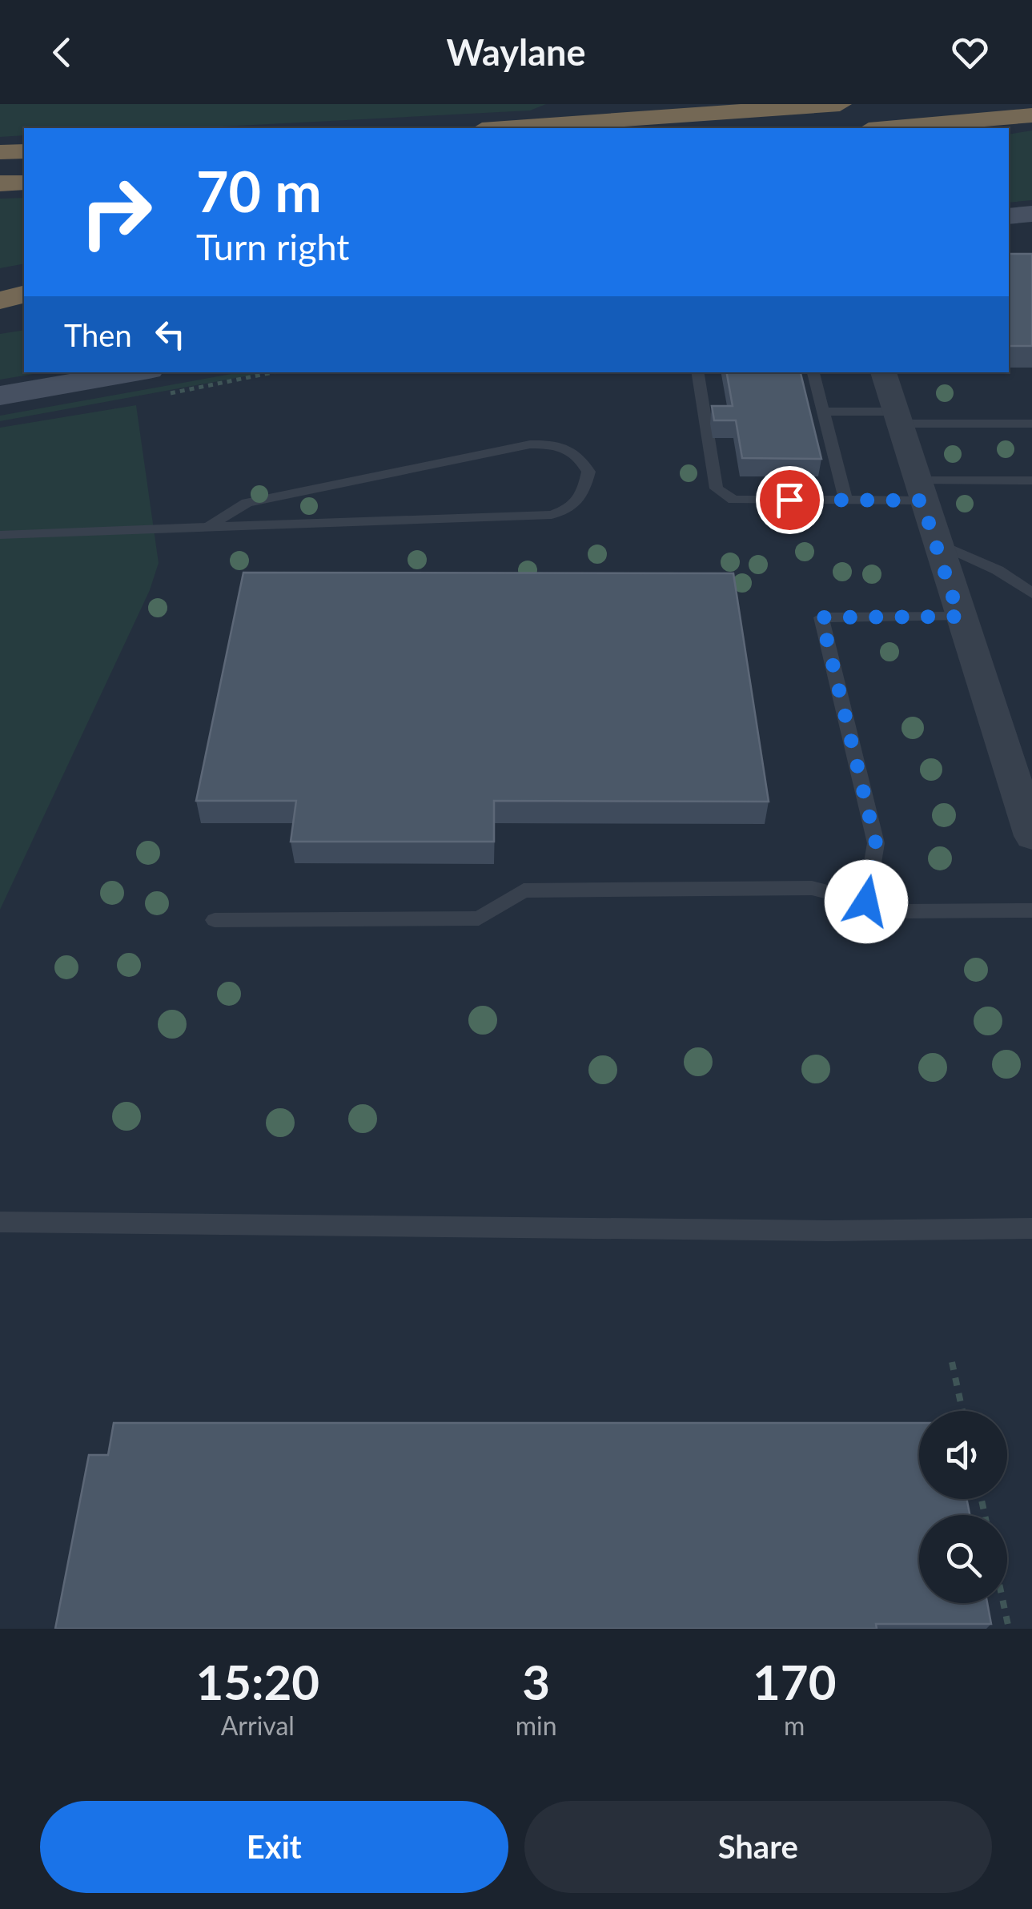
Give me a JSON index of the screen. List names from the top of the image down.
{
  "page": {
    "header": "Waylane",
    "turn": ["70 m", "Turn right"],
    "then": "Then",
    "eta": [
      "15:20",
      "Arrival",
      "3",
      "min",
      "170",
      "m"
    ],
    "buttons": ["Exit", "Share"]
  }
}
